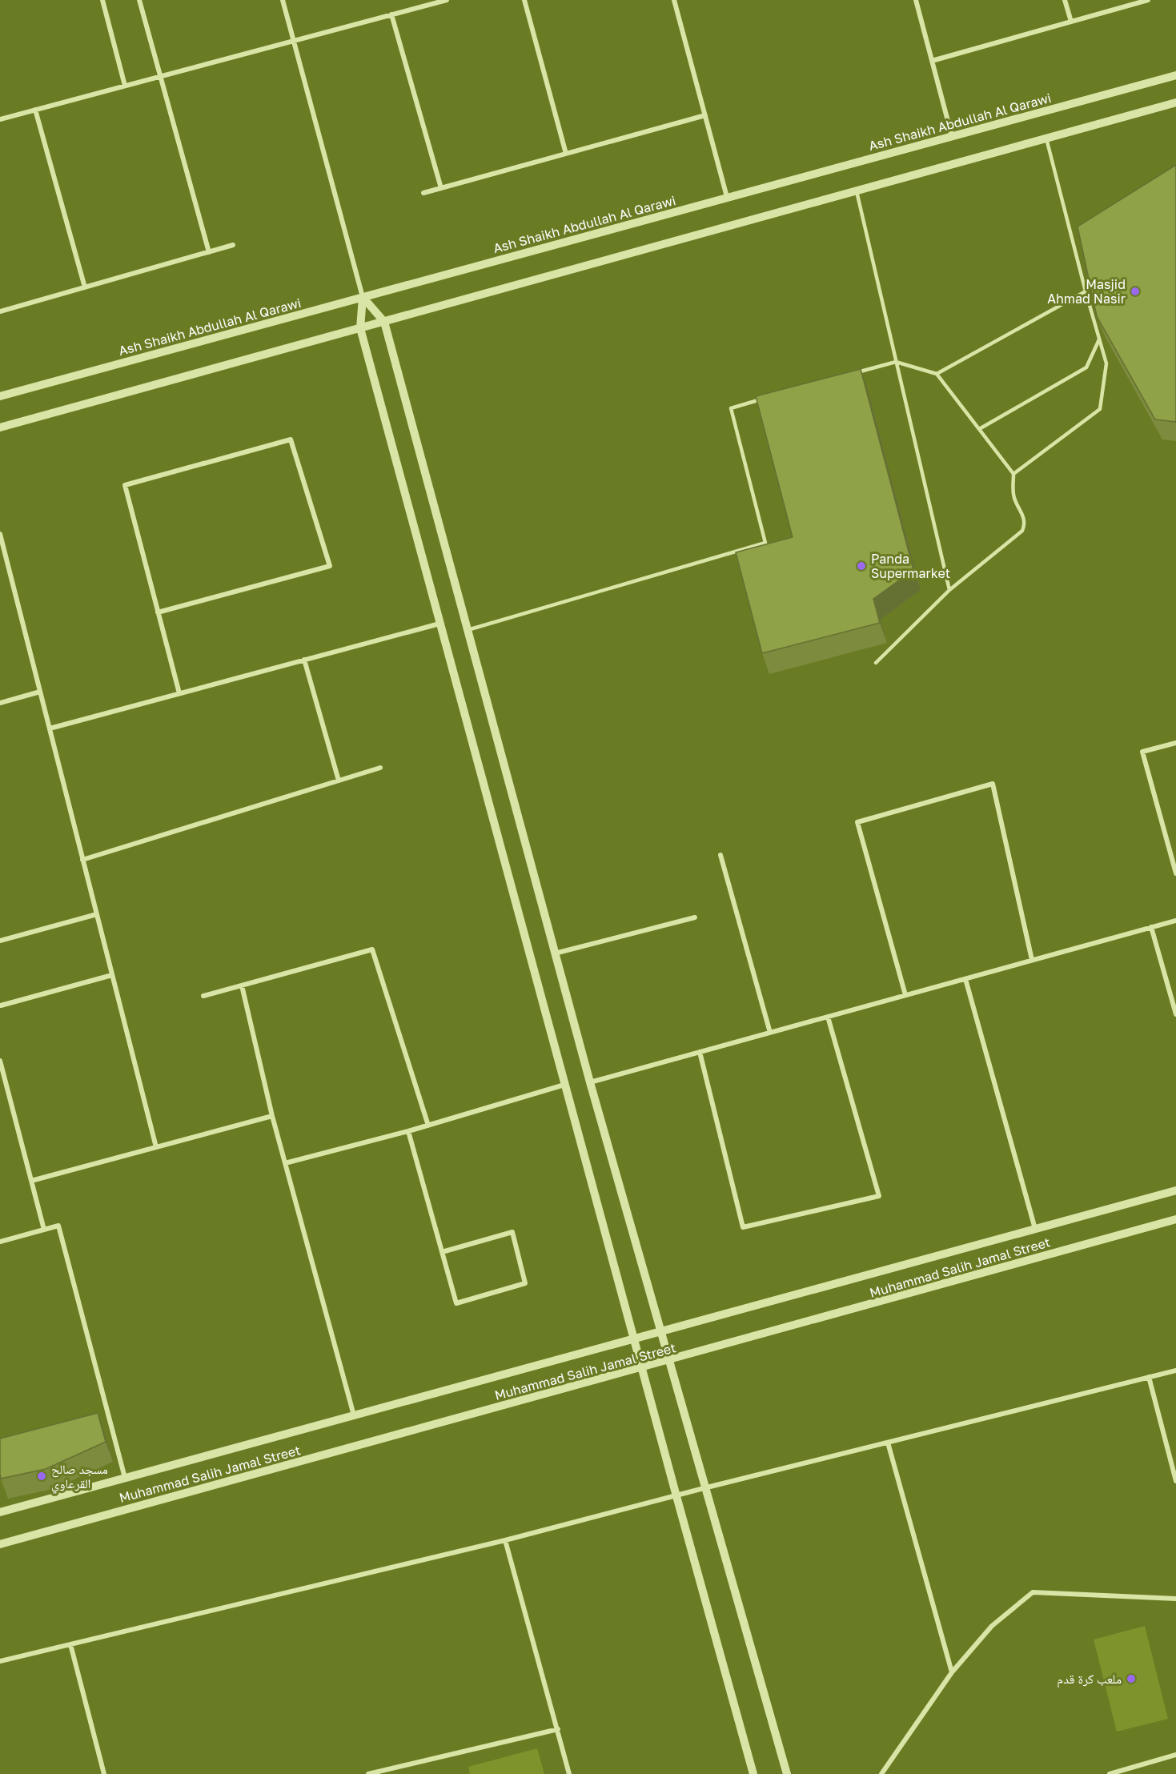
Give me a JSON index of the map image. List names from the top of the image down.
{
  "streets": {
    "street": ["Ash Shaikh Abdullah Al Qarawi", "Muhammad Salih Jamal Street"]
  },
  "places": [
    "Masjid Ahmad Nasir",
    "Panda Supermarket",
    "مسجد صالح القرعاوي",
    "ملعب كرة قدم"
  ]
}
